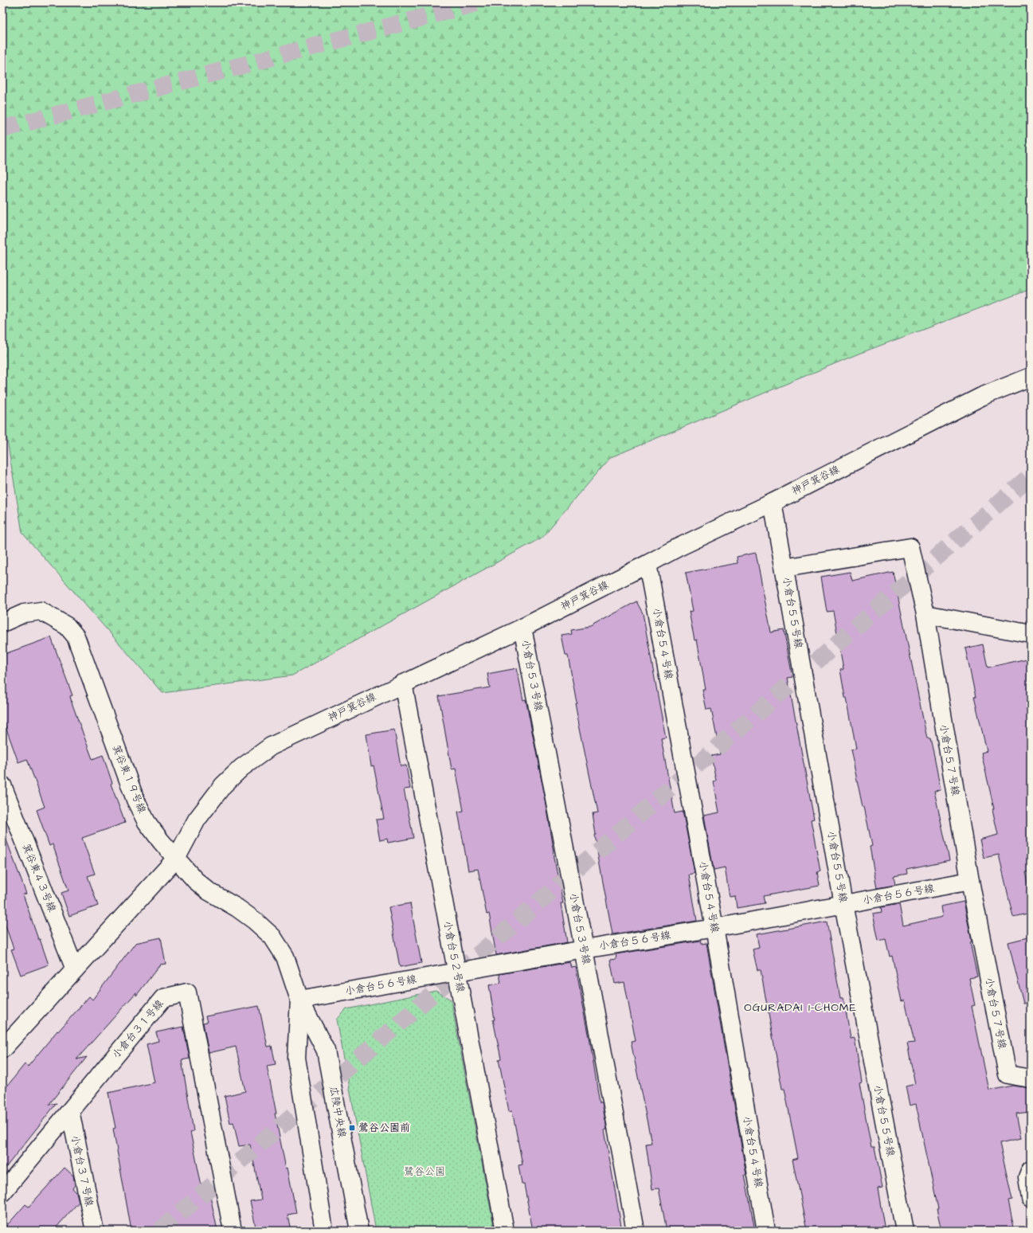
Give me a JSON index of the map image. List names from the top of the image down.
{
  "streets": {
    "street": [
      "神戸箕谷線",
      "小倉台５５号線",
      "小倉台５４号線",
      "小倉台５３号線",
      "小倉台５７号線",
      "箕谷東１９号線",
      "箕谷東４３号線",
      "小倉台５６号線",
      "小倉台５２号線",
      "小倉台３１号線",
      "広陵中央線",
      "小倉台３７号線"
    ]
  },
  "crossings": [
    ["神戸箕谷線", "小倉台５５号線"],
    ["神戸箕谷線", "小倉台５４号線"],
    ["神戸箕谷線", "小倉台５３号線"],
    ["神戸箕谷線", "箕谷東１９号線"],
    ["神戸箕谷線", "小倉台５２号線"],
    ["神戸箕谷線", "広陵中央線"],
    ["小倉台５５号線", "小倉台５７号線"],
    ["小倉台５５号線", "小倉台５６号線"],
    ["小倉台５４号線", "小倉台５６号線"],
    ["小倉台５３号線", "小倉台５６号線"],
    ["小倉台５７号線", "小倉台５６号線"],
    ["箕谷東１９号線", "広陵中央線"],
    ["小倉台５６号線", "小倉台５２号線"],
    ["小倉台５６号線", "広陵中央線"],
    ["小倉台３１号線", "小倉台３７号線"]
  ],
  "districts": ["OGURADAI 1-CHOME"],
  "parks": ["鷺谷公園"],
  "places": {
    "transit": ["鶯谷公園前"]
  }
}
